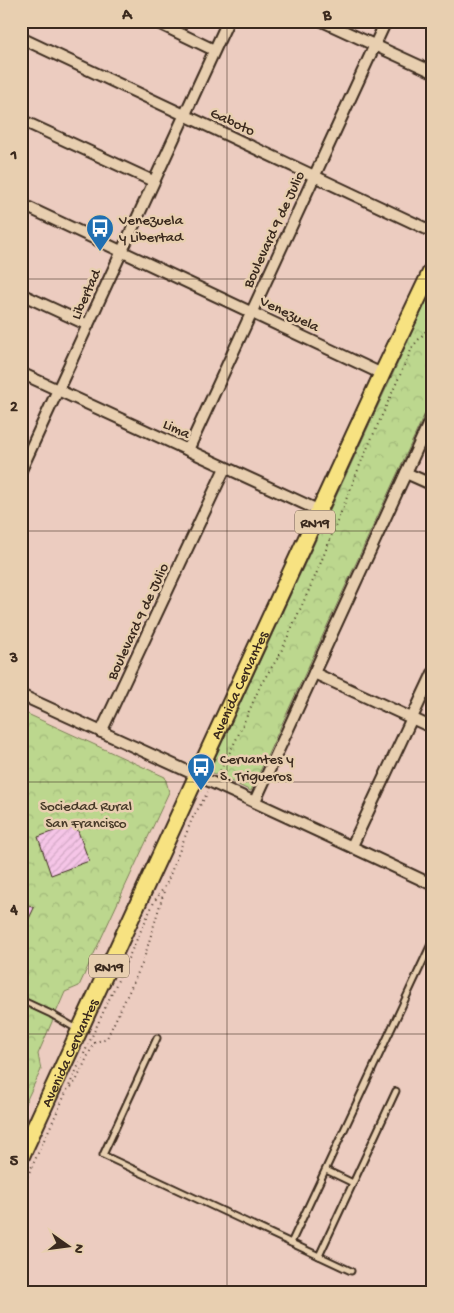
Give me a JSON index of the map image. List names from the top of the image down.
{
  "streets": {
    "main road": ["RN19", "Avenida Cervantes"],
    "street": [
      "Gaboto",
      "Boulevard 9 de Julio",
      "Libertad",
      "Venezuela",
      "Lima"
    ]
  },
  "crossings": [
    ["Gaboto", "Boulevard 9 de Julio"],
    ["Gaboto", "Libertad"],
    ["Boulevard 9 de Julio", "Venezuela"],
    ["Boulevard 9 de Julio", "Lima"],
    ["Libertad", "Venezuela"],
    ["Libertad", "Lima"],
    ["Venezuela", "Avenida Cervantes"],
    ["Lima", "Avenida Cervantes"]
  ],
  "parks": ["Sociedad Rural San Francisco"],
  "places": {
    "bus stop": ["Venezuela y Libertad", "Cervantes y S. Trigueros"]
  },
  "north": "right",
  "grid": {
    "columns": ["A", "B"],
    "rows": [
      "1",
      "2",
      "3",
      "4",
      "5"
    ]
  }
}
